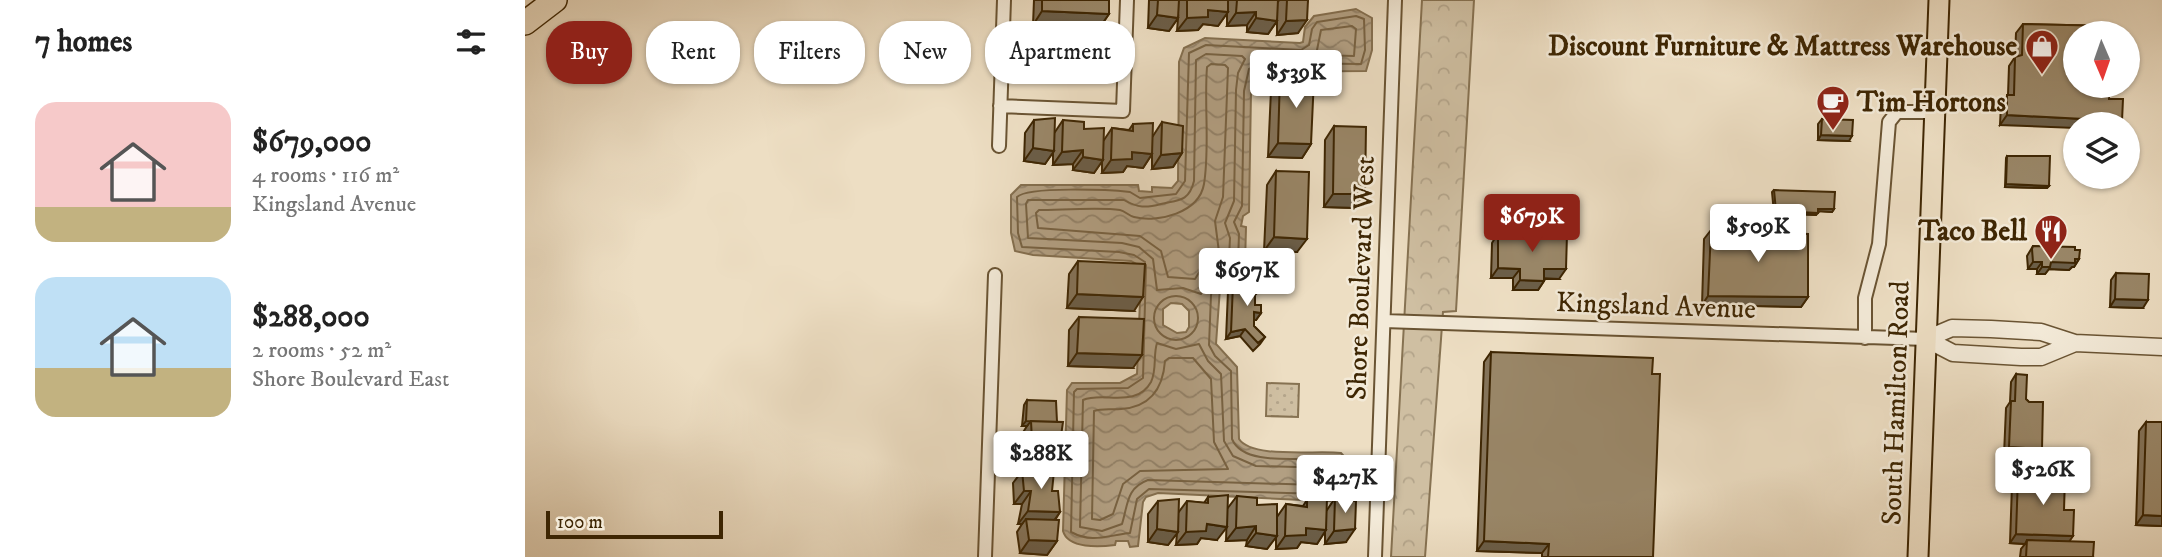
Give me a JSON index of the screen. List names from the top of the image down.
{
  "streets": {
    "main road": ["South Hamilton Road"],
    "street": ["Shore Boulevard West", "Kingsland Avenue"]
  },
  "crossings": [
    ["Shore Boulevard West", "Kingsland Avenue"],
    ["Kingsland Avenue", "South Hamilton Road"]
  ],
  "places": {
    "shop": ["Discount Furniture & Mattress Warehouse"],
    "cafe": ["Tim Hortons"],
    "restaurant": ["Taco Bell"]
  },
  "scale_bar": "100 m",
  "north": "bottom",
  "page": {
    "heading": "7 homes",
    "chip": [
      "Buy",
      "Rent",
      "Filters",
      "New",
      "Apartment"
    ],
    "price": [
      "$539K",
      "$679K",
      "$509K",
      "$697K",
      "$288K",
      "$526K",
      "$427K"
    ],
    "list": [
      {
        "name": "$679,000",
        "note": "4 rooms · 116 m² · Kingsland Avenue"
      },
      {
        "name": "$288,000",
        "note": "2 rooms · 52 m² · Shore Boulevard East"
      }
    ],
    "scale": "100 m"
  }
}
